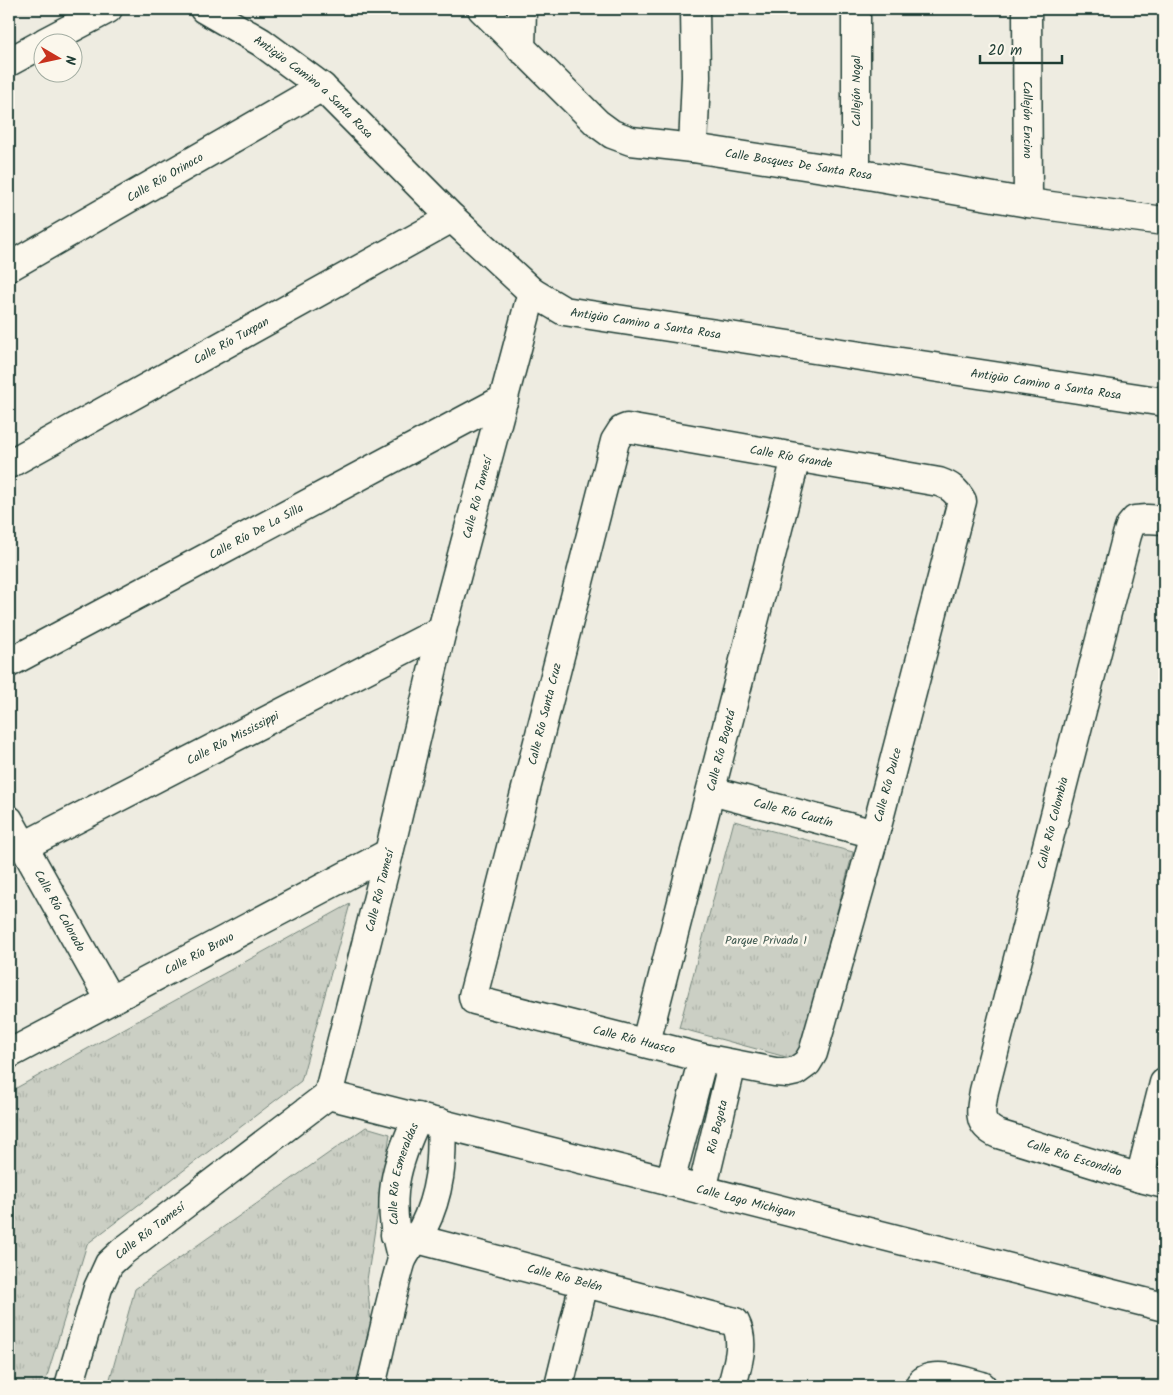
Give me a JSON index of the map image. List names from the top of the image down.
{
  "streets": {
    "street": [
      "Antigüo Camino a Santa Rosa",
      "Callejón Nogal",
      "Callejón Encino",
      "Calle Bosques De Santa Rosa",
      "Calle Río Orinoco",
      "Calle Río Tuxpan",
      "Calle Río Grande",
      "Calle Río Tamesí",
      "Calle Río De La Silla",
      "Calle Río Santa Cruz",
      "Calle Río Mississippi",
      "Calle Río Bogotá",
      "Calle Río Dulce",
      "Calle Río Cautín",
      "Calle Río Colombia",
      "Calle Río Colorado",
      "Calle Río Bravo",
      "Calle Río Huasco",
      "Río Bogota",
      "Calle Río Escondido",
      "Calle Río Esmeraldas",
      "Calle Lago Michigan",
      "Calle Río Belén"
    ]
  },
  "crossings": [
    ["Antigüo Camino a Santa Rosa", "Calle Río Orinoco"],
    ["Antigüo Camino a Santa Rosa", "Calle Río Tuxpan"],
    ["Antigüo Camino a Santa Rosa", "Calle Río Tamesí"],
    ["Callejón Nogal", "Calle Bosques De Santa Rosa"],
    ["Callejón Encino", "Calle Bosques De Santa Rosa"],
    ["Calle Río Grande", "Calle Río Santa Cruz"],
    ["Calle Río Grande", "Calle Río Bogotá"],
    ["Calle Río Grande", "Calle Río Dulce"],
    ["Calle Río Tamesí", "Calle Río De La Silla"],
    ["Calle Río Tamesí", "Calle Río Mississippi"],
    ["Calle Río Tamesí", "Calle Río Bravo"],
    ["Calle Río Tamesí", "Calle Lago Michigan"],
    ["Calle Río Santa Cruz", "Calle Río Huasco"],
    ["Calle Río Mississippi", "Calle Río Colorado"],
    ["Calle Río Bogotá", "Calle Río Cautín"],
    ["Calle Río Bogotá", "Calle Río Huasco"],
    ["Calle Río Dulce", "Calle Río Cautín"],
    ["Calle Río Dulce", "Calle Río Huasco"],
    ["Calle Río Colombia", "Calle Río Escondido"],
    ["Calle Río Colorado", "Calle Río Bravo"],
    ["Calle Río Huasco", "Río Bogota"],
    ["Río Bogota", "Calle Lago Michigan"],
    ["Calle Río Esmeraldas", "Calle Lago Michigan"],
    ["Calle Río Esmeraldas", "Calle Río Belén"]
  ],
  "parks": ["Parque Privada 1"],
  "scale_bar": "20 m",
  "north": "right"
}
